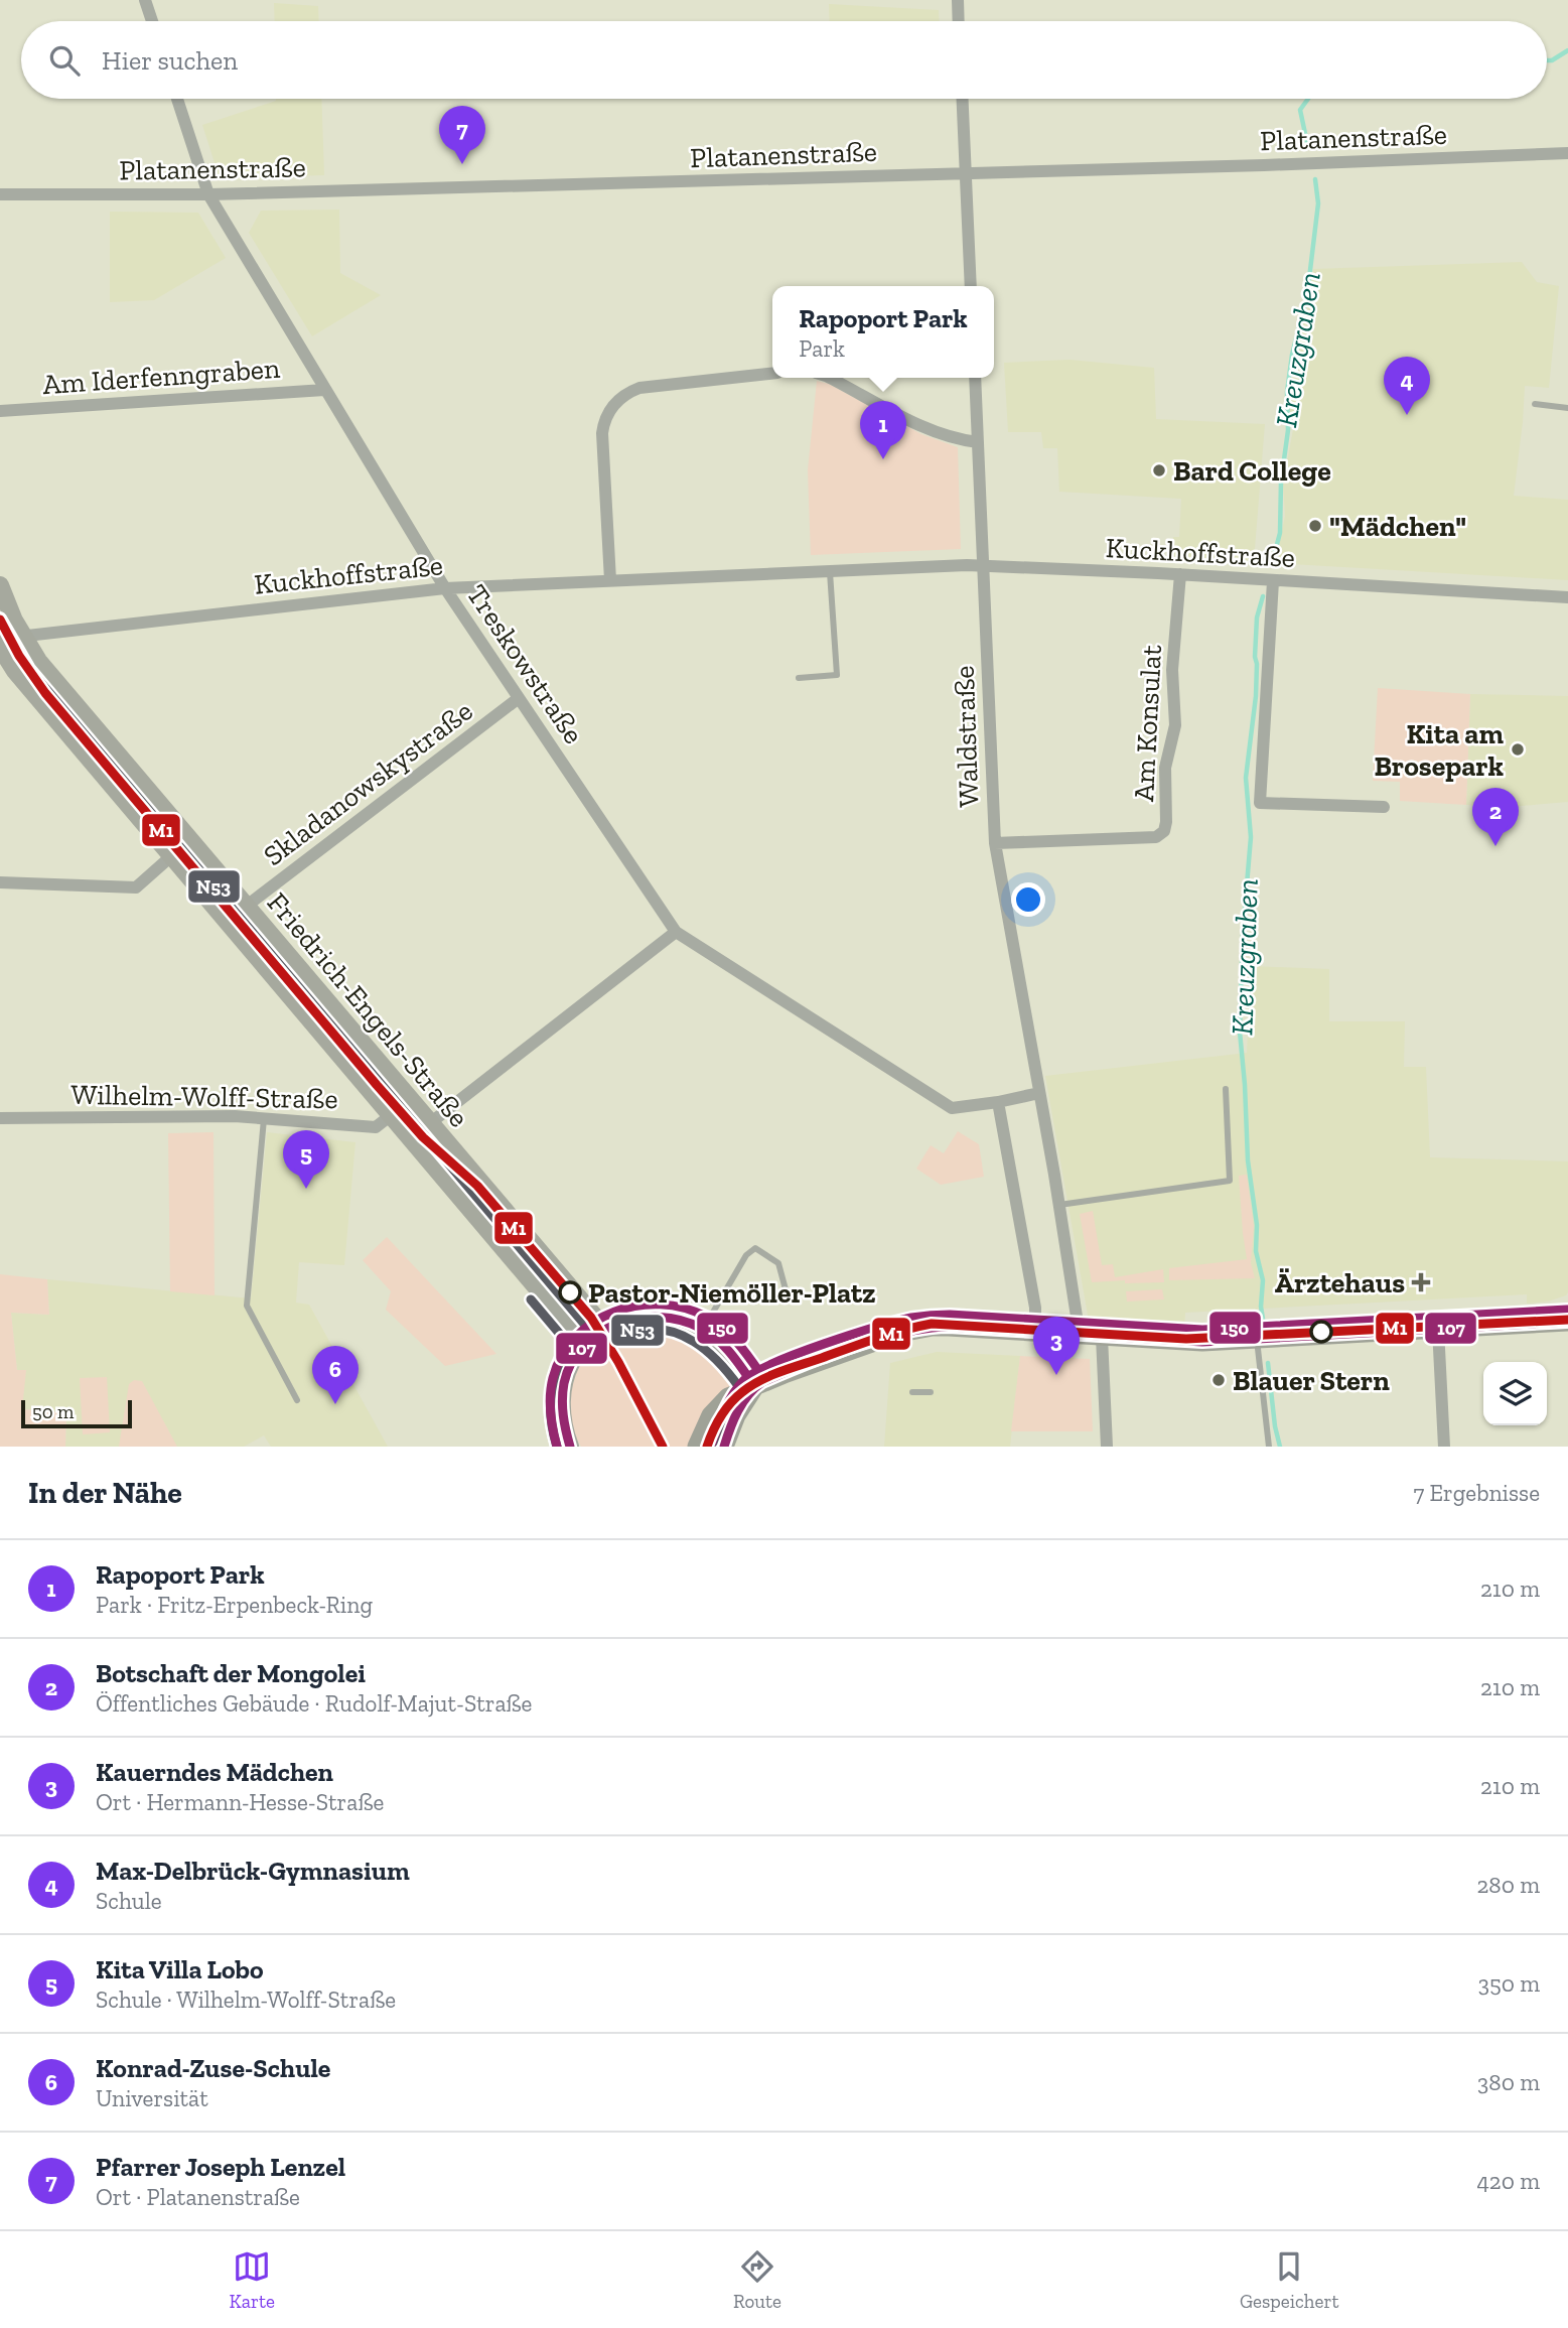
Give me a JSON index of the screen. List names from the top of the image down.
{
  "streets": {
    "main road": ["Friedrich-Engels-Straße"],
    "street": [
      "Platanenstraße",
      "Am Iderfenngraben",
      "Kuckhoffstraße",
      "Treskowstraße",
      "Am Konsulat",
      "Waldstraße",
      "Skladanowskystraße",
      "Wilhelm-Wolff-Straße"
    ]
  },
  "crossings": [
    ["Platanenstraße", "Treskowstraße"],
    ["Am Iderfenngraben", "Treskowstraße"],
    ["Kuckhoffstraße", "Treskowstraße"],
    ["Kuckhoffstraße", "Am Konsulat"],
    ["Kuckhoffstraße", "Waldstraße"],
    ["Kuckhoffstraße", "Friedrich-Engels-Straße"],
    ["Treskowstraße", "Skladanowskystraße"],
    ["Am Konsulat", "Waldstraße"],
    ["Skladanowskystraße", "Friedrich-Engels-Straße"],
    ["Friedrich-Engels-Straße", "Wilhelm-Wolff-Straße"]
  ],
  "water": ["Kreuzgraben"],
  "places": {
    "other": [
      "Bard College",
      "\"Mädchen\"",
      "Kita am Brosepark",
      "Pastor-Niemöller-Platz",
      "Blauer Stern"
    ],
    "health": ["Ärztehaus"]
  },
  "lines": [
    "transit line N53",
    "transit line M1",
    "transit line 150",
    "transit line 107"
  ],
  "scale_bar": "50 m",
  "page": {
    "search": "Hier suchen",
    "pins": [
      "7",
      "4",
      "1",
      "2",
      "5",
      "3",
      "6"
    ],
    "popup": ["Rapoport Park", "Park"],
    "scale": "50 m",
    "heading": ["In der Nähe", "7 Ergebnisse"],
    "list": [
      {
        "mark": "1",
        "name": "Rapoport Park",
        "note": "Park · Fritz-Erpenbeck-Ring",
        "value": "210 m"
      },
      {
        "mark": "2",
        "name": "Botschaft der Mongolei",
        "note": "Öffentliches Gebäude · Rudolf-Majut-Straße",
        "value": "210 m"
      },
      {
        "mark": "3",
        "name": "Kauerndes Mädchen",
        "note": "Ort · Hermann-Hesse-Straße",
        "value": "210 m"
      },
      {
        "mark": "4",
        "name": "Max-Delbrück-Gymnasium",
        "note": "Schule",
        "value": "280 m"
      },
      {
        "mark": "5",
        "name": "Kita Villa Lobo",
        "note": "Schule · Wilhelm-Wolff-Straße",
        "value": "350 m"
      },
      {
        "mark": "6",
        "name": "Konrad-Zuse-Schule",
        "note": "Universität",
        "value": "380 m"
      },
      {
        "mark": "7",
        "name": "Pfarrer Joseph Lenzel",
        "note": "Ort · Platanenstraße",
        "value": "420 m"
      }
    ],
    "nav": ["Karte", "Route", "Gespeichert"]
  }
}
